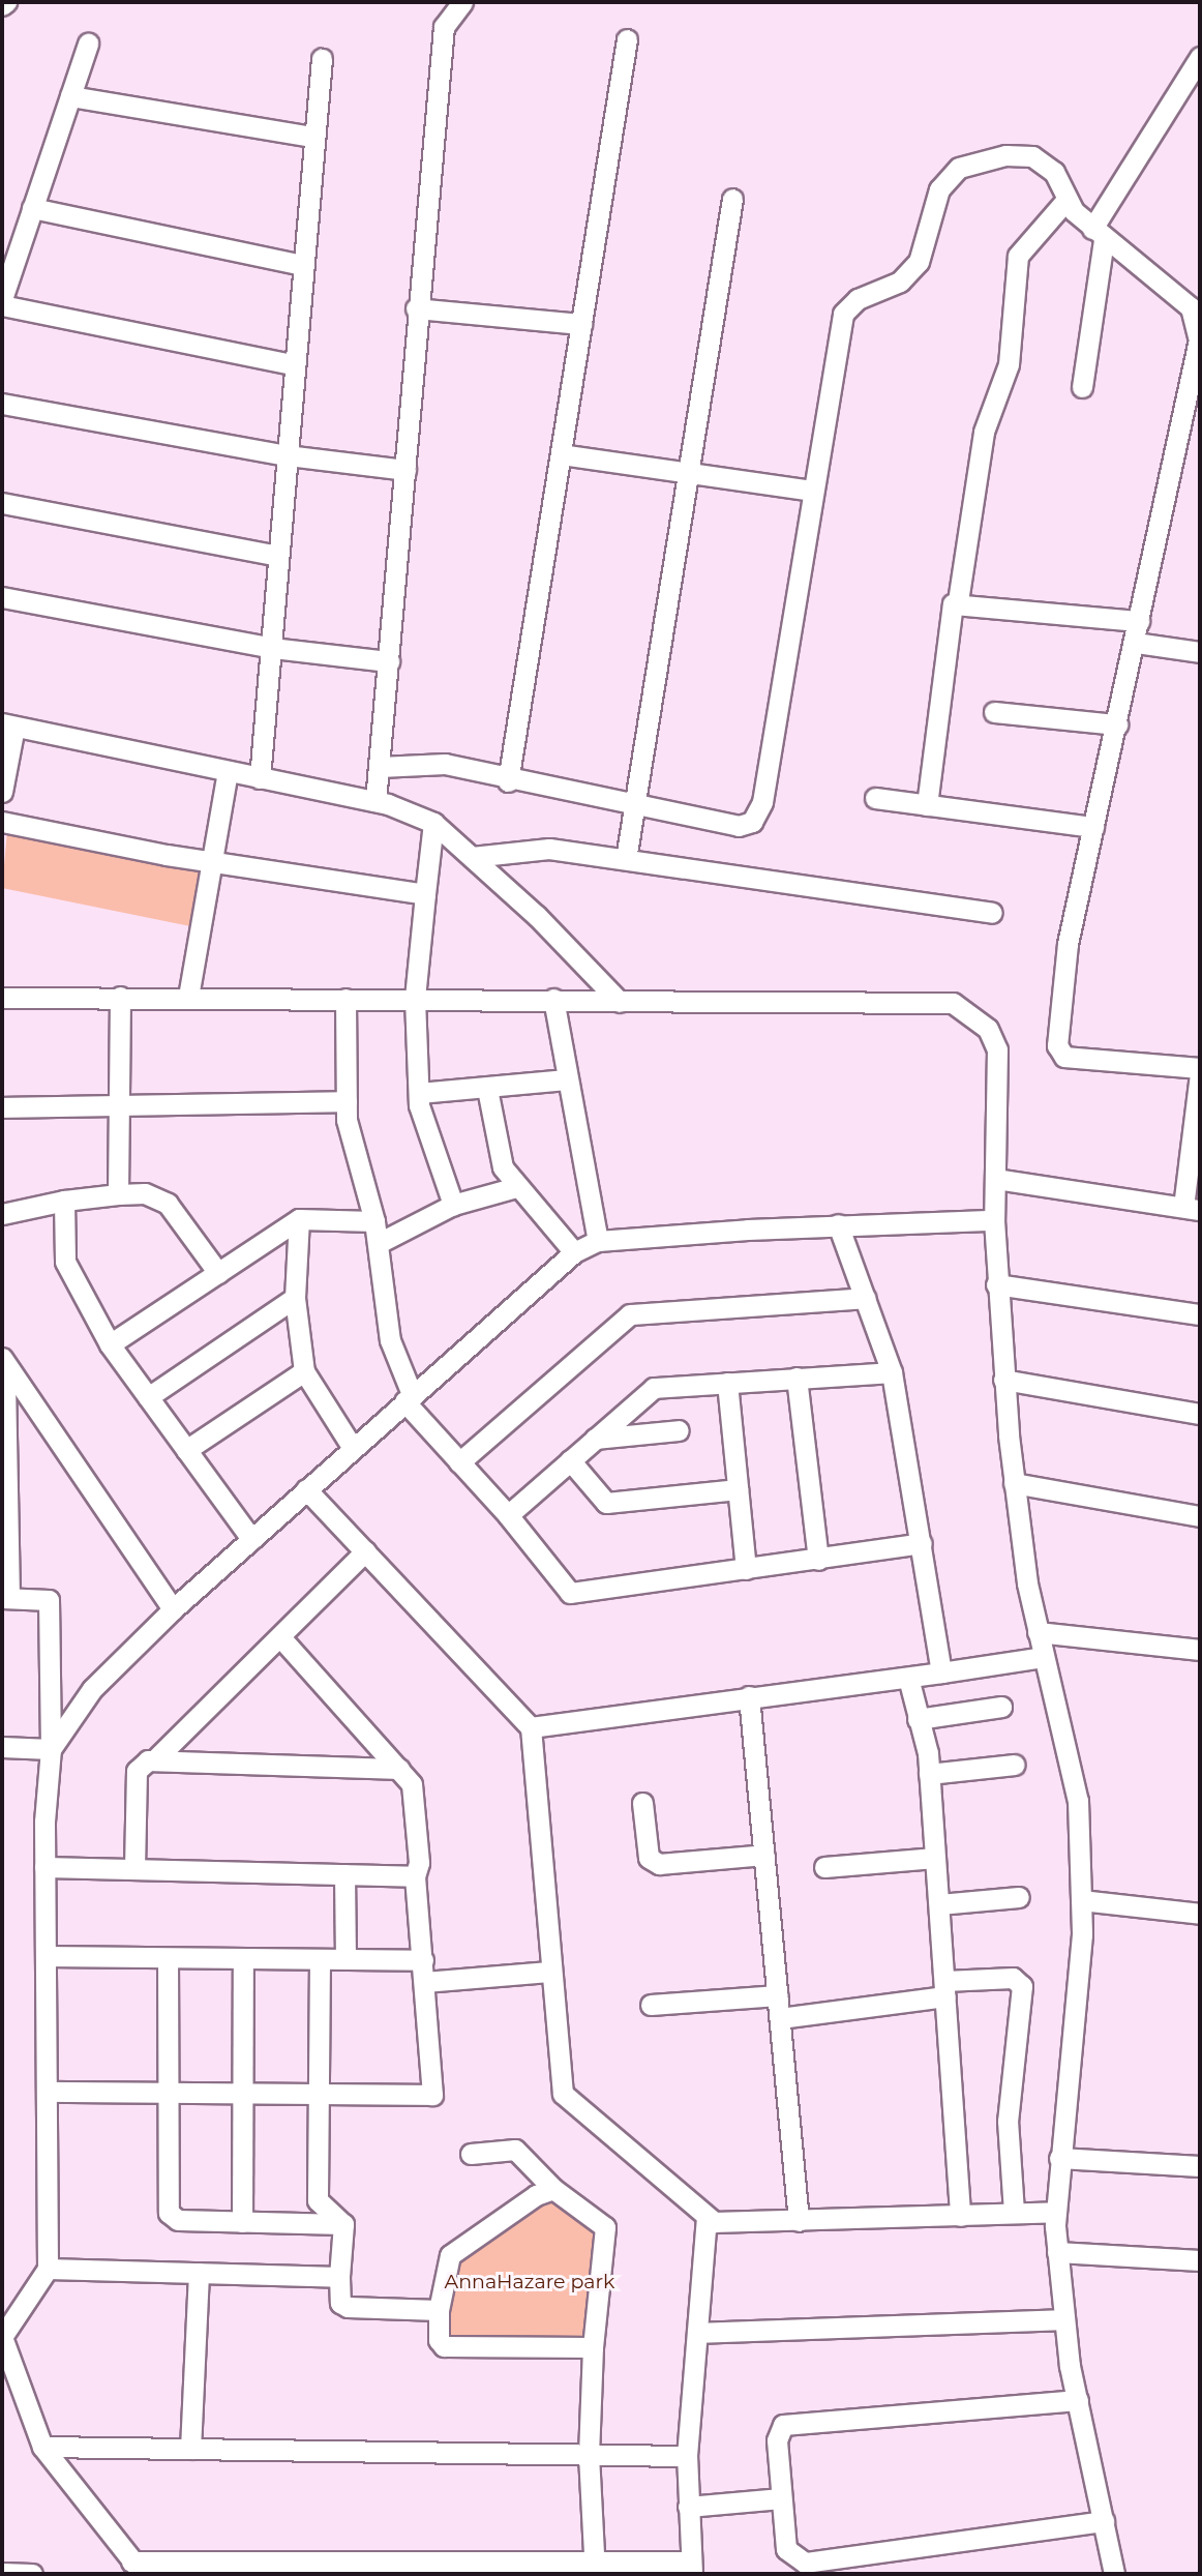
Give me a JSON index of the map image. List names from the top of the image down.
{
  "parks": ["AnnaHazare park"]
}
